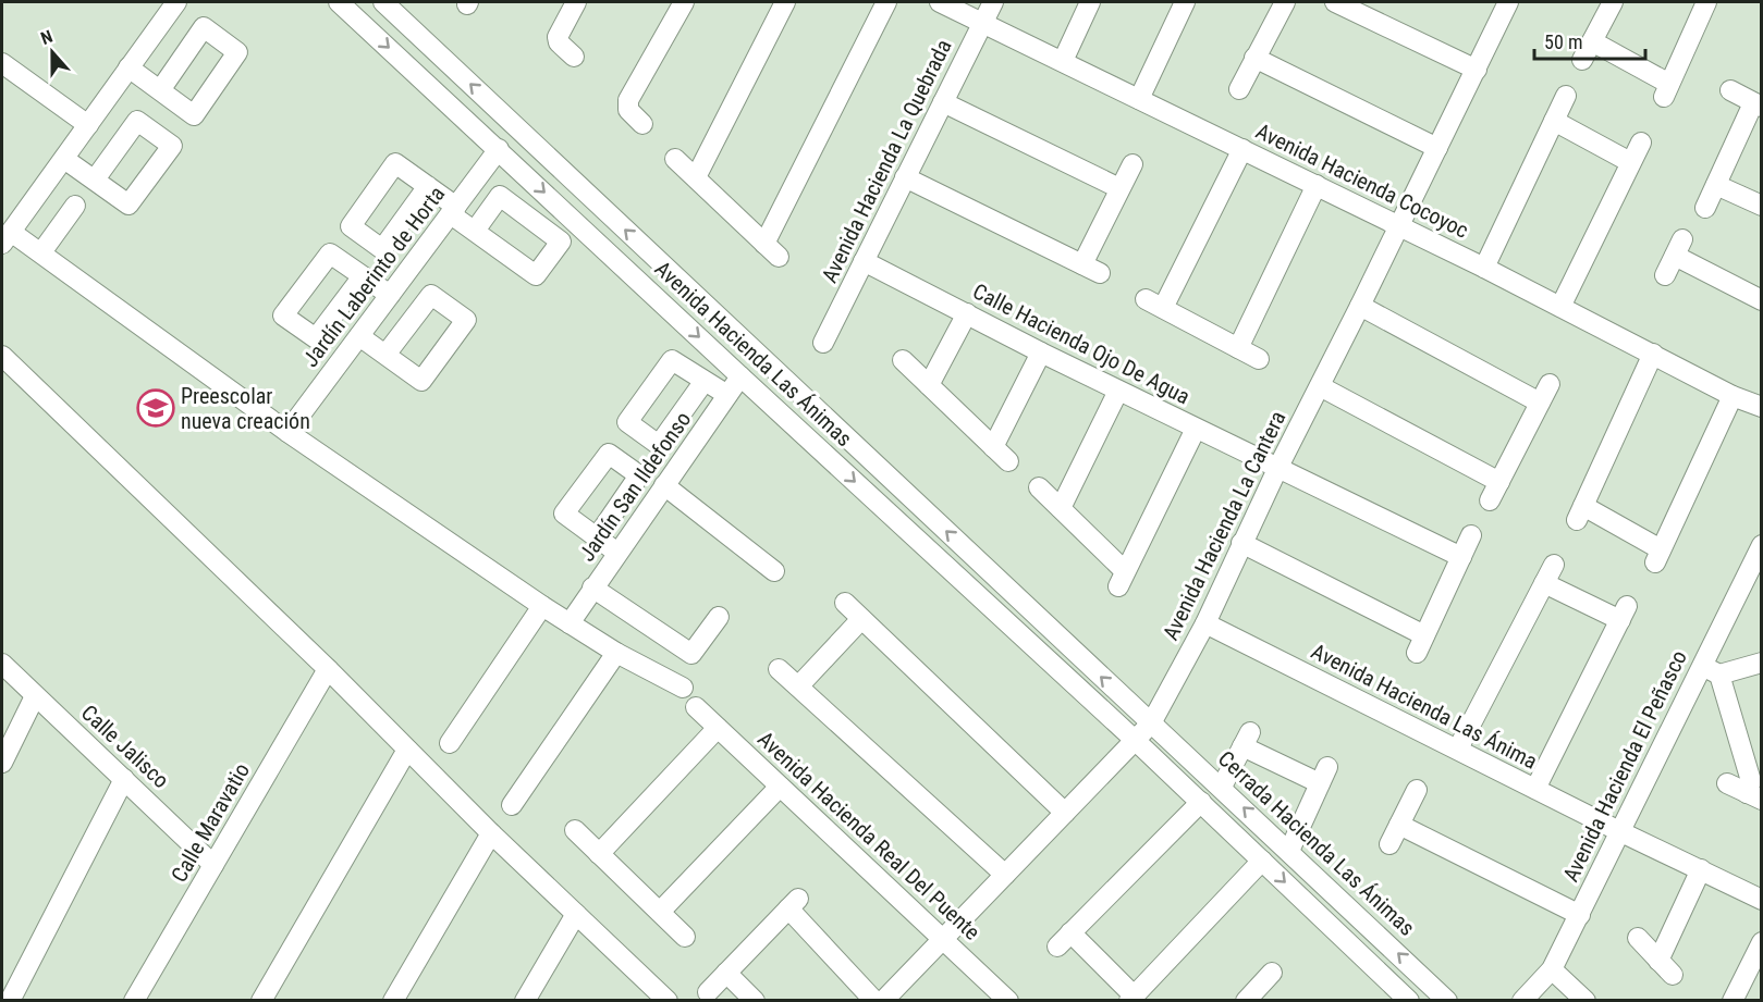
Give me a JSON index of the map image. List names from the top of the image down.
{
  "streets": {
    "street": [
      "Avenida Hacienda La Quebrada",
      "Avenida Hacienda Cocoyoc",
      "Jardín Laberinto de Horta",
      "Calle Hacienda Ojo De Agua",
      "Avenida Hacienda Las Ánimas",
      "Jardín San Ildefonso",
      "Avenida Hacienda La Cantera",
      "Avenida Hacienda Las Ánima",
      "Calle Jalisco",
      "Avenida Hacienda El Peñasco",
      "Calle Maravatio",
      "Avenida Hacienda Real Del Puente",
      "Cerrada Hacienda Las Ánimas"
    ]
  },
  "crossings": [
    ["Avenida Hacienda La Quebrada", "Avenida Hacienda Cocoyoc"],
    ["Avenida Hacienda La Quebrada", "Calle Hacienda Ojo De Agua"],
    ["Avenida Hacienda Cocoyoc", "Avenida Hacienda La Cantera"],
    ["Jardín Laberinto de Horta", "Avenida Hacienda Las Ánimas"],
    ["Calle Hacienda Ojo De Agua", "Avenida Hacienda La Cantera"],
    ["Avenida Hacienda Las Ánimas", "Jardín San Ildefonso"],
    ["Avenida Hacienda Las Ánimas", "Avenida Hacienda La Cantera"],
    ["Avenida Hacienda Las Ánimas", "Cerrada Hacienda Las Ánimas"],
    ["Avenida Hacienda La Cantera", "Avenida Hacienda Las Ánima"],
    ["Avenida Hacienda La Cantera", "Avenida Hacienda Real Del Puente"],
    ["Avenida Hacienda La Cantera", "Cerrada Hacienda Las Ánimas"],
    ["Avenida Hacienda Las Ánima", "Avenida Hacienda El Peñasco"],
    ["Calle Jalisco", "Calle Maravatio"]
  ],
  "places": {
    "school or university": ["Preescolar nueva creación"]
  },
  "scale_bar": "50 m",
  "north": "top"
}
